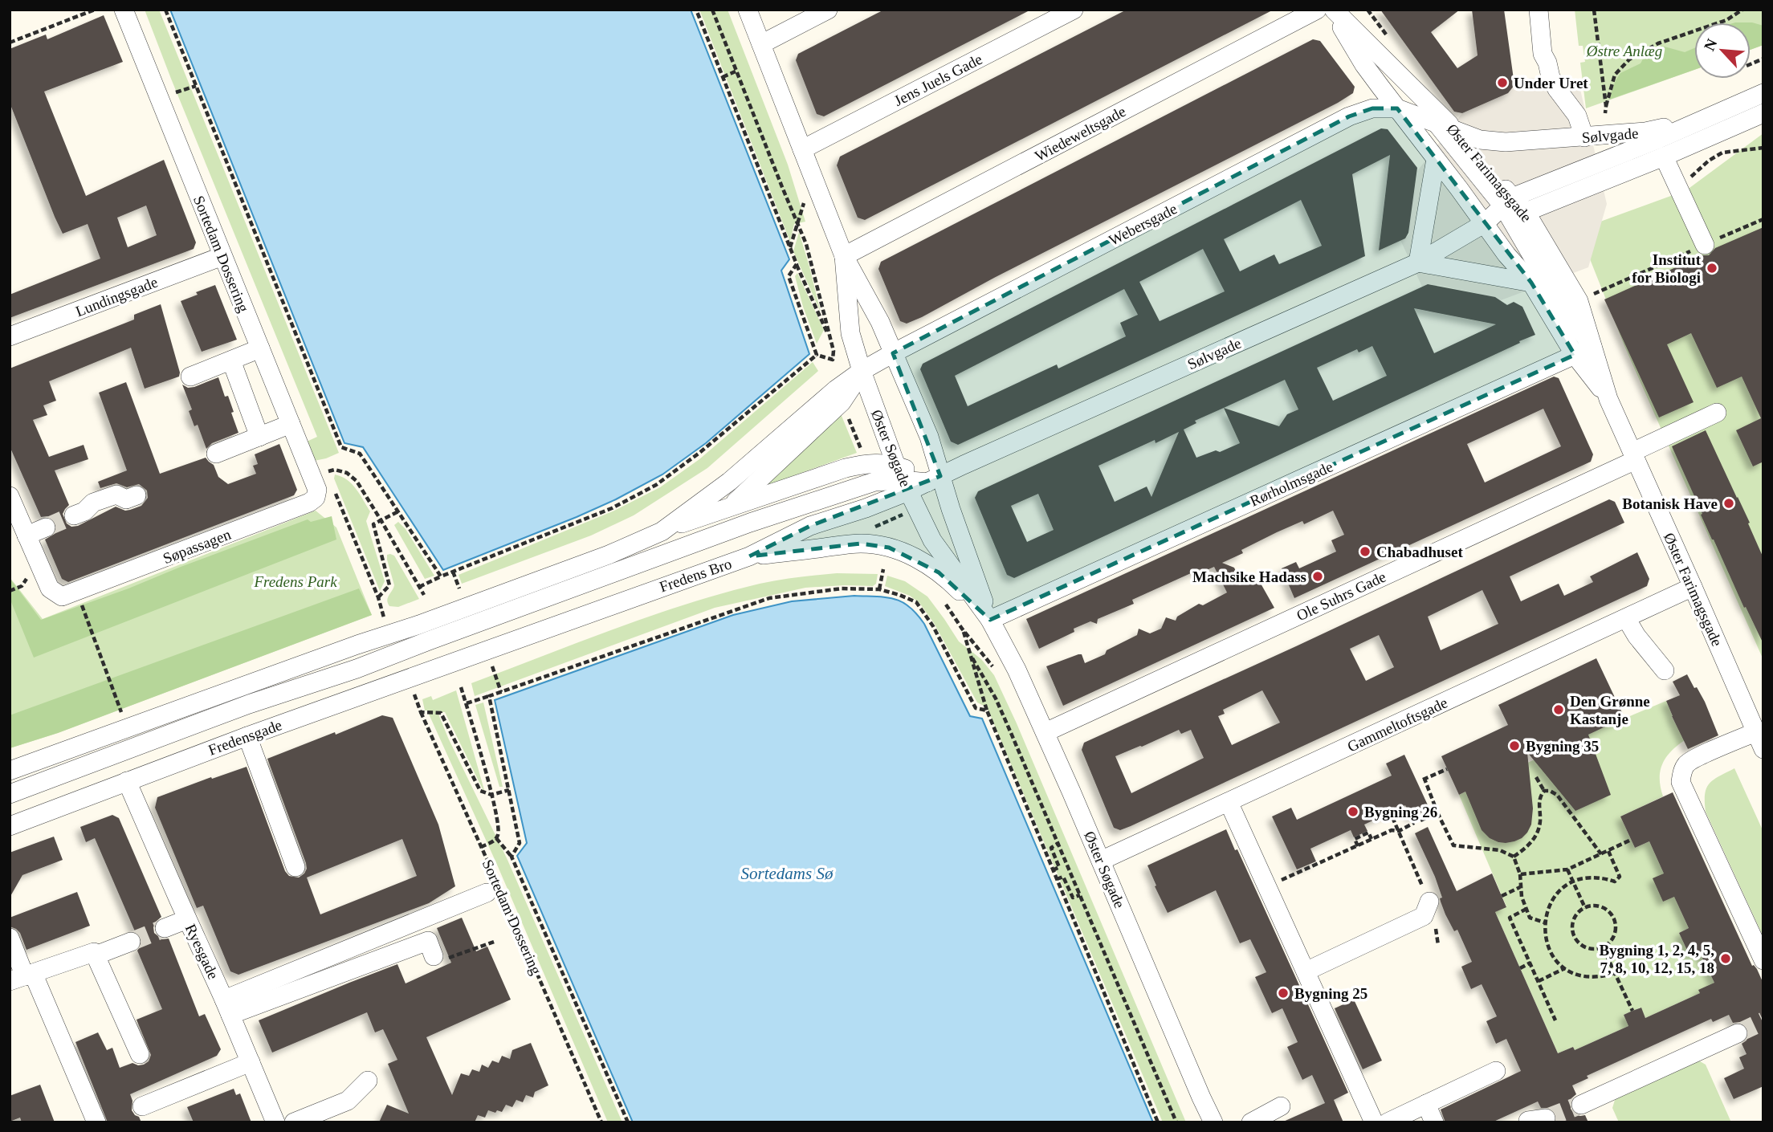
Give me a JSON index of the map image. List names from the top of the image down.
{
  "streets": {
    "street": [
      "Jens Juels Gade",
      "Wiedeweltsgade",
      "Sølvgade",
      "Øster Farimagsgade",
      "Webersgade",
      "Sortedam Dossering",
      "Lundingsgade",
      "Øster Søgade",
      "Rørholmsgade",
      "Søpassagen",
      "Fredens Bro",
      "Ole Suhrs Gade",
      "Gammeltoftsgade",
      "Fredensgade",
      "Ryesgade"
    ]
  },
  "crossings": [
    ["Jens Juels Gade", "Øster Søgade"],
    ["Wiedeweltsgade", "Øster Søgade"],
    ["Sølvgade", "Øster Farimagsgade"],
    ["Sølvgade", "Webersgade"],
    ["Sølvgade", "Øster Søgade"],
    ["Sølvgade", "Fredens Bro"],
    ["Øster Farimagsgade", "Webersgade"],
    ["Øster Farimagsgade", "Rørholmsgade"],
    ["Øster Farimagsgade", "Ole Suhrs Gade"],
    ["Øster Farimagsgade", "Gammeltoftsgade"],
    ["Webersgade", "Øster Søgade"],
    ["Sortedam Dossering", "Lundingsgade"],
    ["Sortedam Dossering", "Søpassagen"],
    ["Sortedam Dossering", "Ryesgade"],
    ["Øster Søgade", "Rørholmsgade"],
    ["Øster Søgade", "Fredens Bro"],
    ["Øster Søgade", "Ole Suhrs Gade"],
    ["Øster Søgade", "Gammeltoftsgade"],
    ["Fredens Bro", "Fredensgade"],
    ["Fredensgade", "Ryesgade"]
  ],
  "water": ["Sortedams Sø"],
  "parks": ["Østre Anlæg", "Fredens Park"],
  "places": [
    "Under Uret",
    "Institut for Biologi",
    "Botanisk Have",
    "Chabadhuset",
    "Machsike Hadass",
    "Den Grønne Kastanje",
    "Bygning 35",
    "Bygning 26",
    "Bygning 1, 2, 4, 5, 7, 8, 10, 12, 15, 18",
    "Bygning 25"
  ],
  "north": "top left"
}
